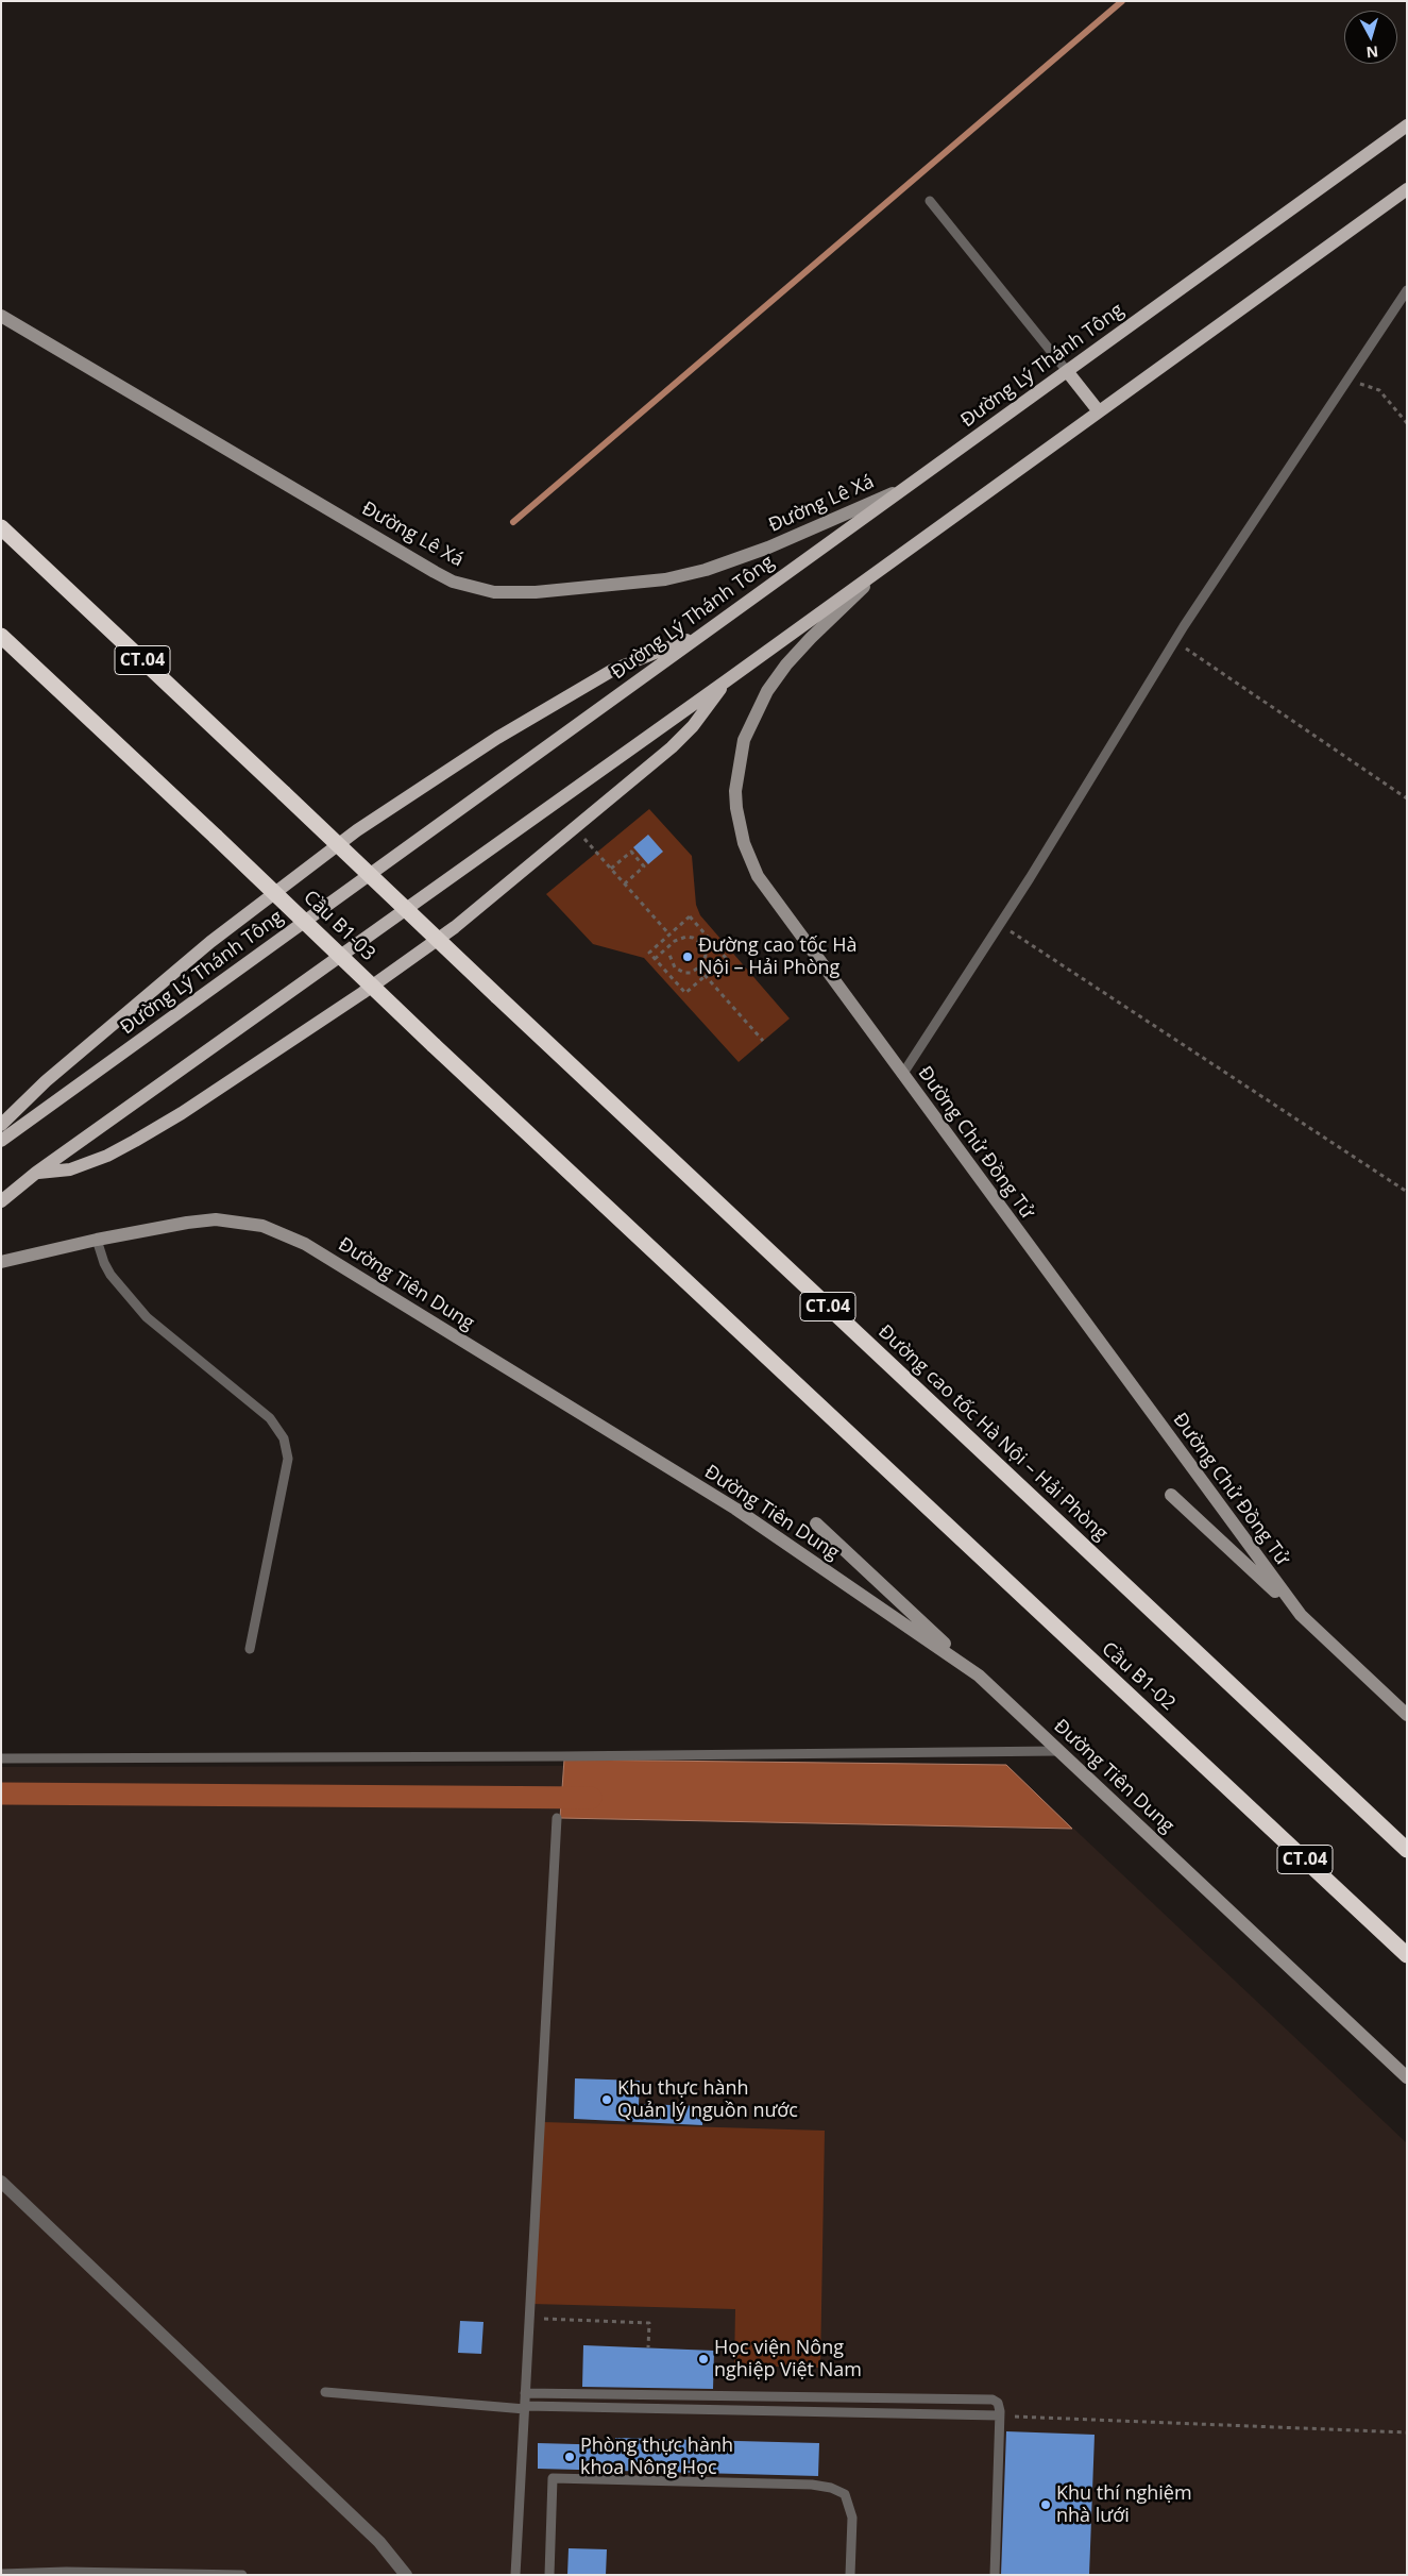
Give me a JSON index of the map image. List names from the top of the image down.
{
  "streets": {
    "highway": [
      "CT.04",
      "Cầu B1-03",
      "Đường cao tốc Hà Nội – Hải Phòng",
      "Cầu B1-02"
    ],
    "main road": [
      "Đường Lý Thánh Tông",
      "Đường Lê Xá",
      "Đường Chử Đồng Tử",
      "Đường Tiên Dung"
    ]
  },
  "crossings": [
    ["Đường Lý Thánh Tông", "Đường Lê Xá"],
    ["Cầu B1-03", "Cầu B1-02"]
  ],
  "places": [
    "Đường cao tốc Hà Nội – Hải Phòng",
    "Khu thực hành Quản lý nguồn nước",
    "Học viện Nông nghiệp Việt Nam",
    "Phòng thực hành khoa Nông Học",
    "Khu thí nghiệm nhà lưới"
  ],
  "north": "bottom"
}
